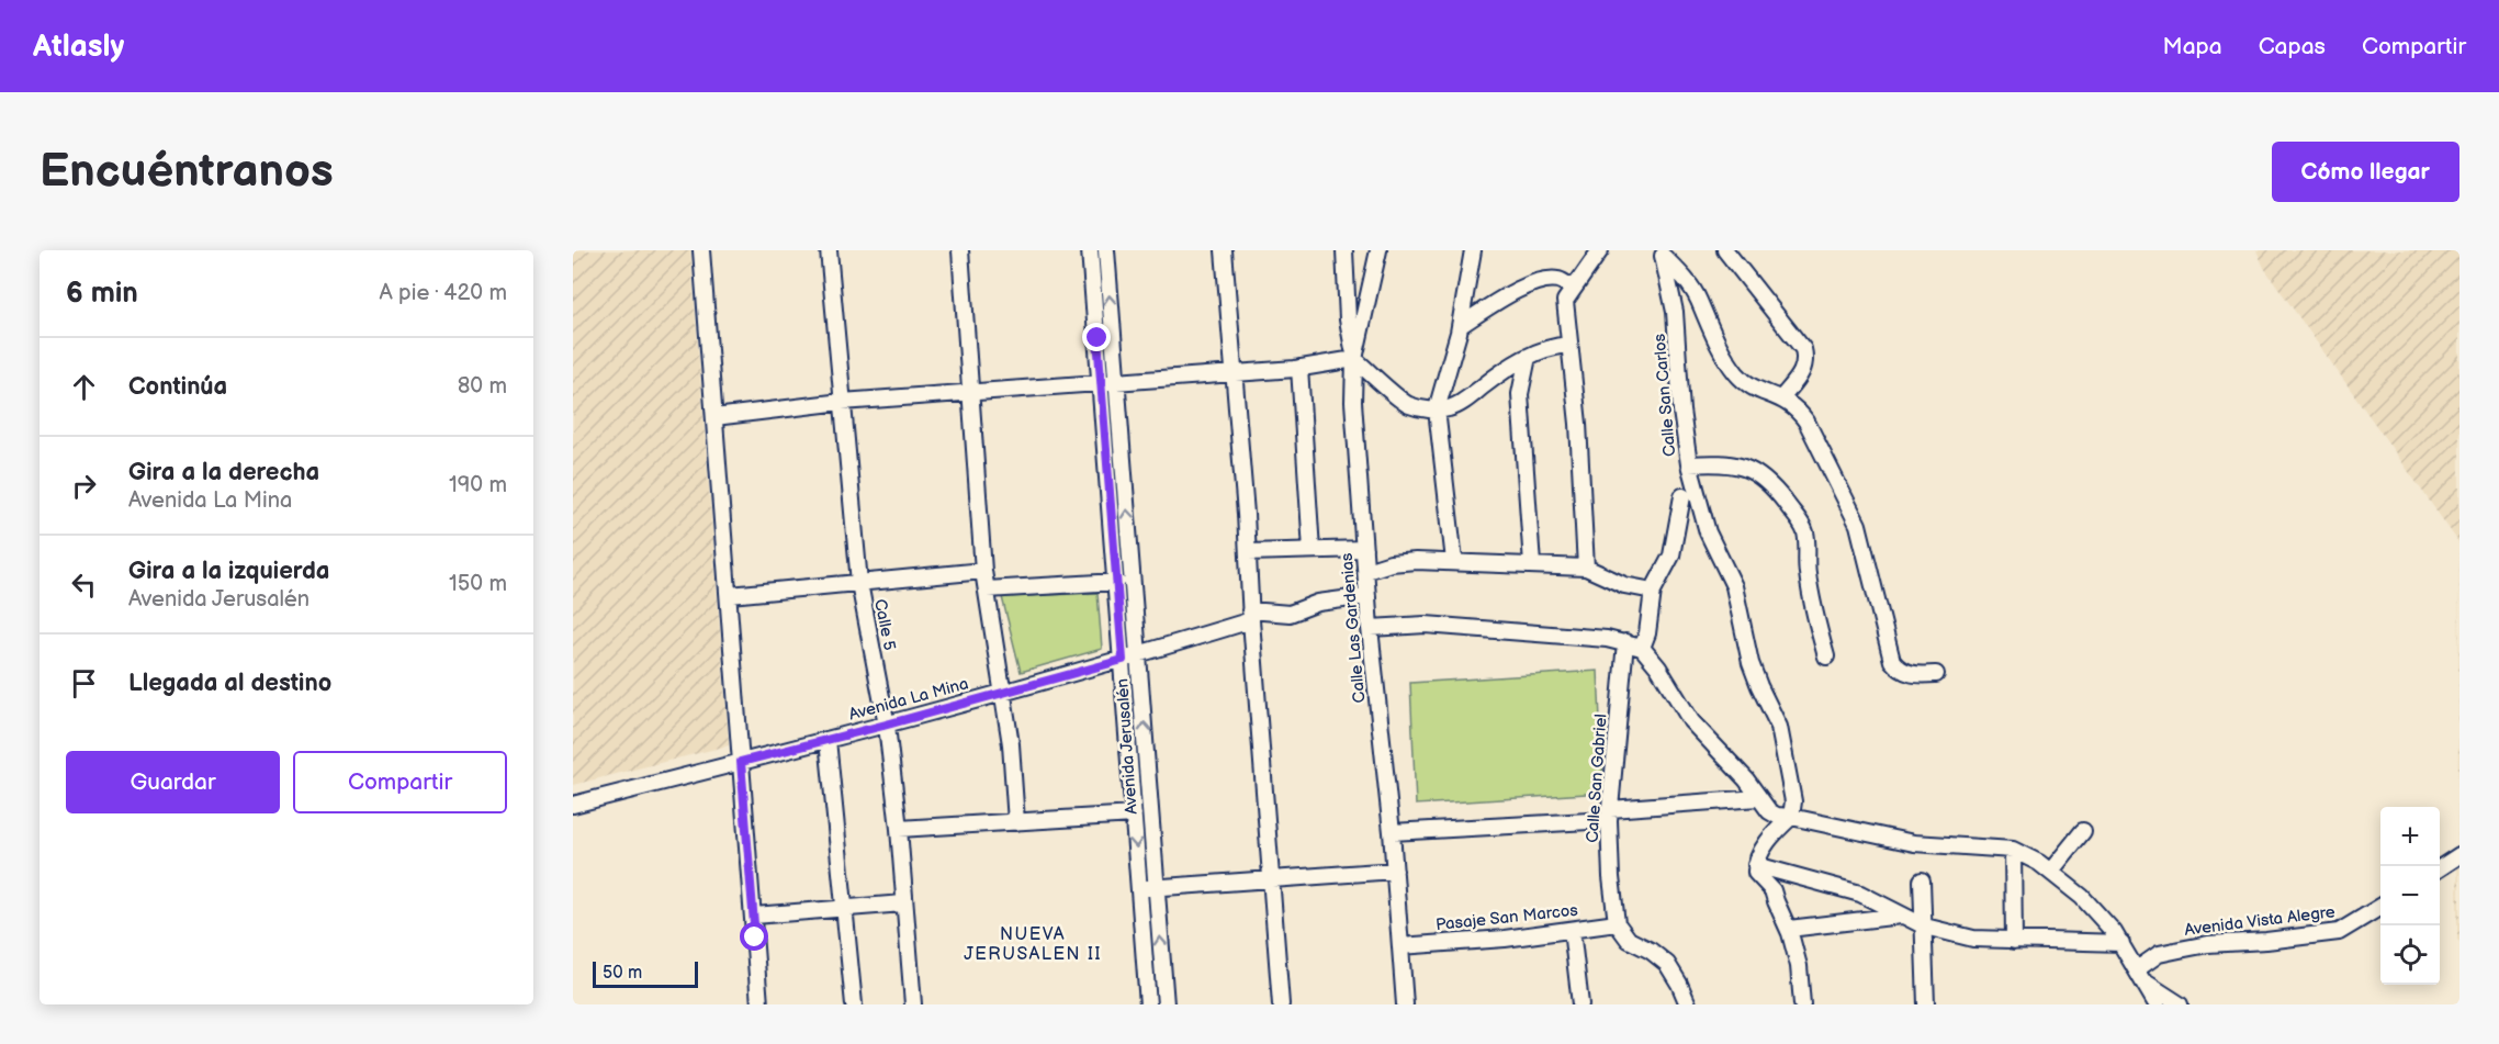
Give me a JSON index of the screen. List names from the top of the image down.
{
  "streets": {
    "street": [
      "Calle San Carlos",
      "Calle 5",
      "Calle Las Gardenias",
      "Avenida La Mina",
      "Avenida Jerusalén",
      "Calle San Gabriel",
      "Pasaje San Marcos",
      "Avenida Vista Alegre"
    ]
  },
  "crossings": [
    ["Calle 5", "Avenida La Mina"],
    ["Calle Las Gardenias", "Pasaje San Marcos"],
    ["Avenida La Mina", "Avenida Jerusalén"],
    ["Calle San Gabriel", "Pasaje San Marcos"]
  ],
  "districts": ["NUEVA JERUSALEN II"],
  "scale_bar": "50 m",
  "page": {
    "header": "Atlasly",
    "nav": ["Mapa", "Capas", "Compartir"],
    "buttons": [
      "Cómo llegar",
      ["Guardar", "Compartir"]
    ],
    "title": "Encuéntranos",
    "heading": ["6 min", "A pie · 420 m"],
    "list": [
      ["Continúa", "80 m"],
      ["Gira a la derecha", "Avenida La Mina", "190 m"],
      ["Gira a la izquierda", "Avenida Jerusalén", "150 m"],
      "Llegada al destino"
    ],
    "map_buttons": ["+", "−"],
    "scale": "50 m"
  }
}
